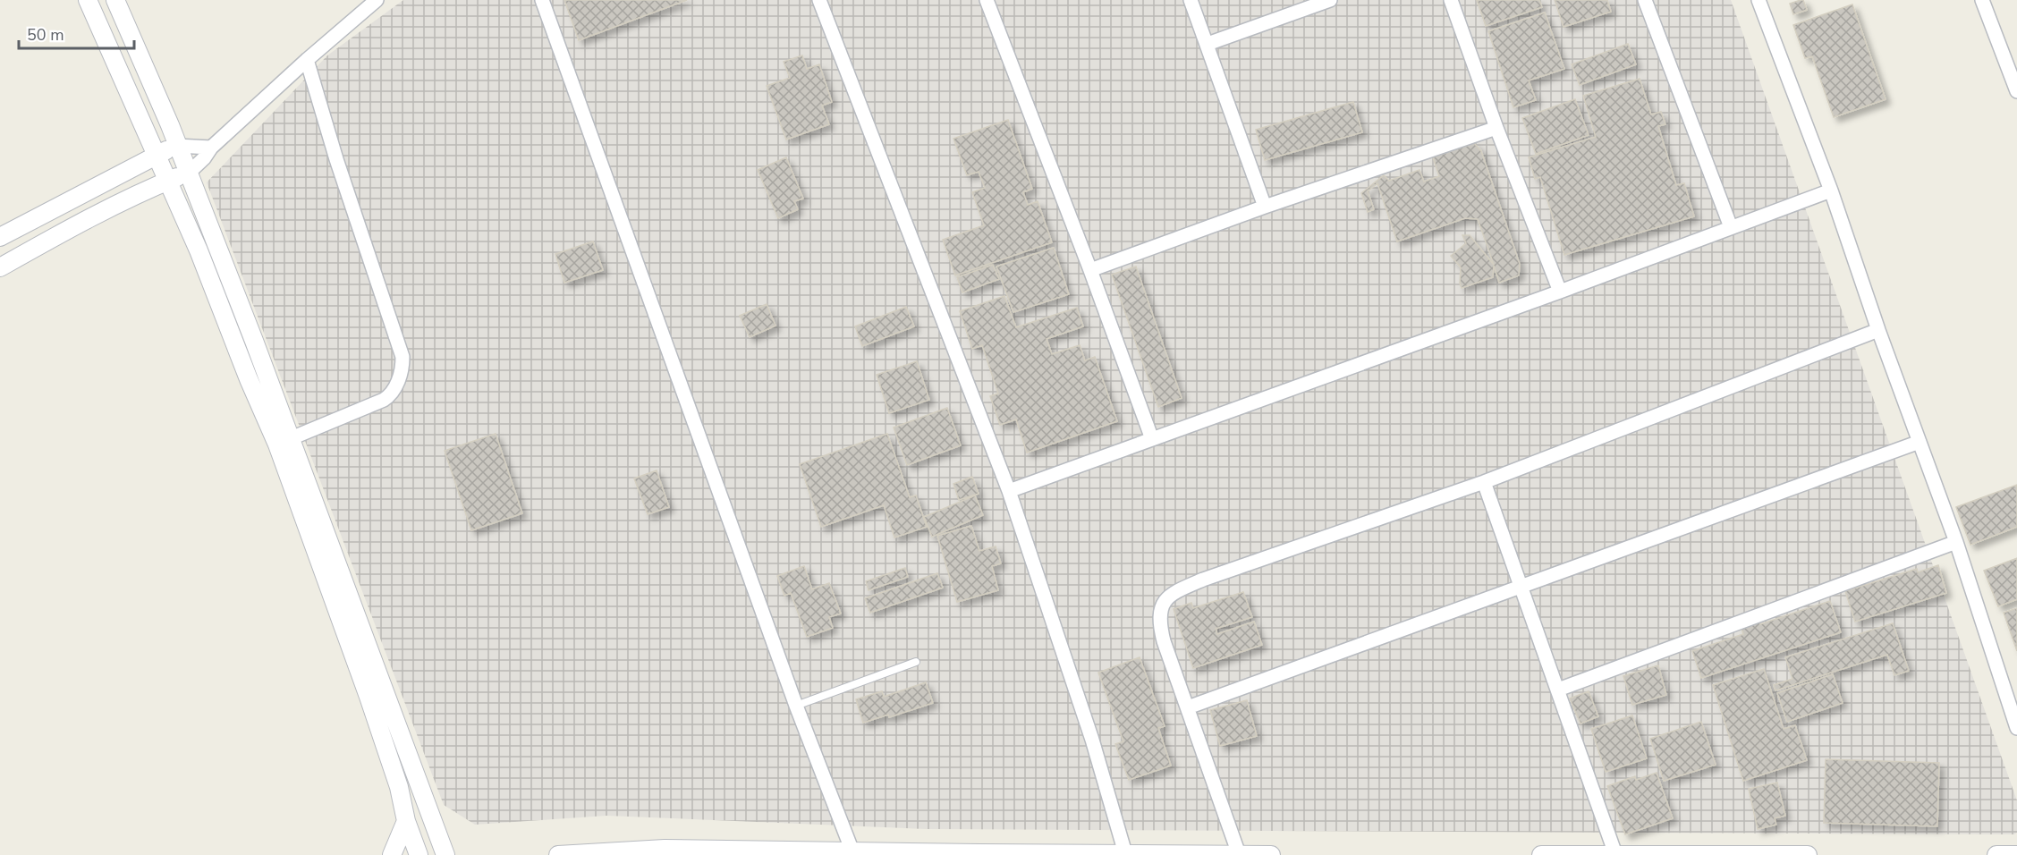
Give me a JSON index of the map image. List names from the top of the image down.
{
  "scale_bar": "50 m"
}
